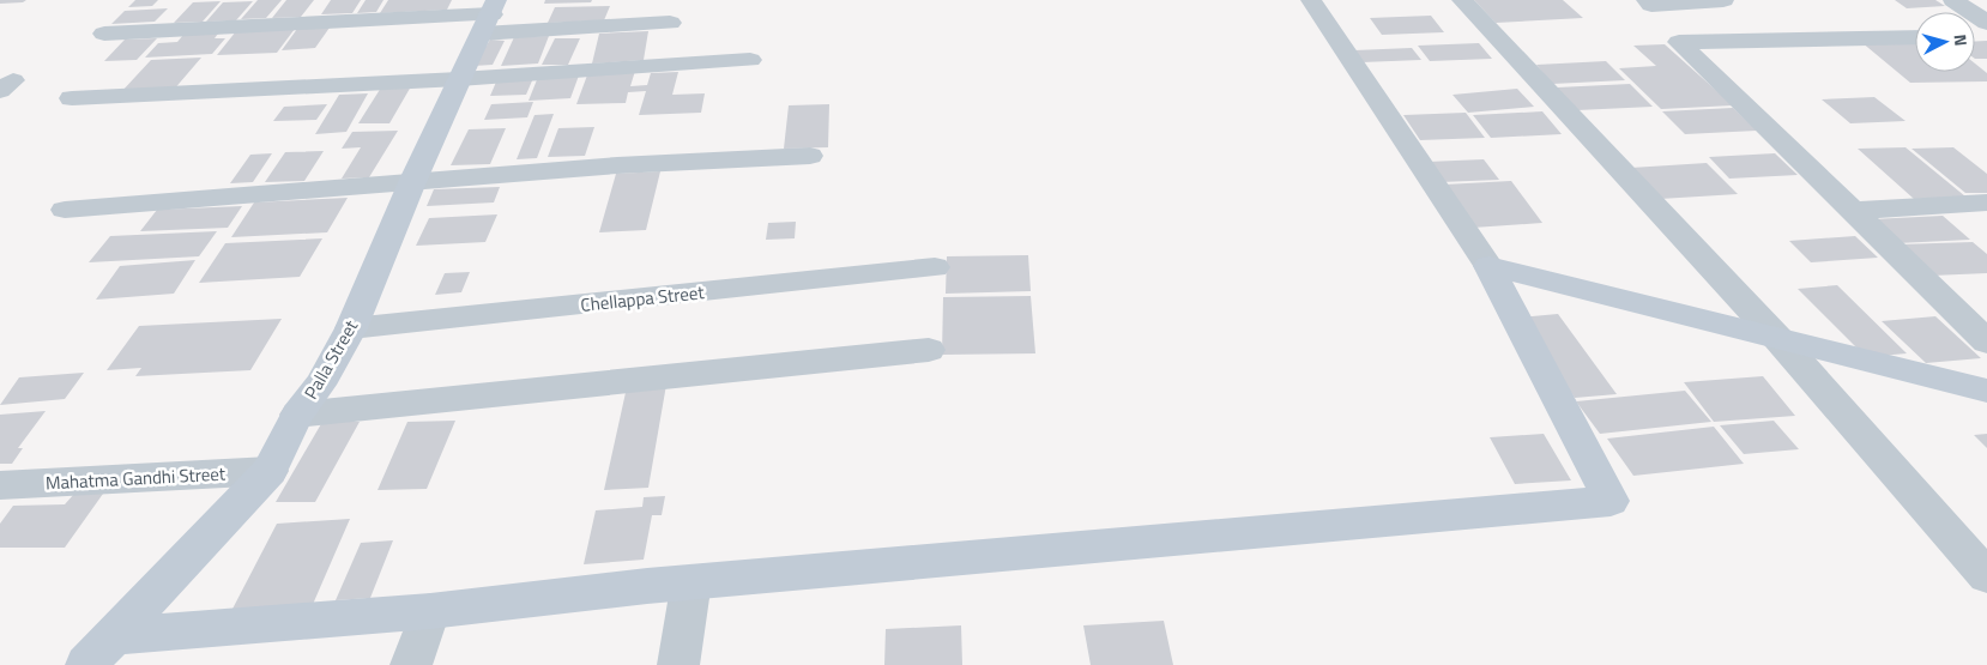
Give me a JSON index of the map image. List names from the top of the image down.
{
  "streets": {
    "street": ["Chellappa Street", "Palla Street", "Mahatma Gandhi Street"]
  },
  "crossings": [
    ["Chellappa Street", "Palla Street"],
    ["Palla Street", "Mahatma Gandhi Street"]
  ],
  "north": "right"
}
